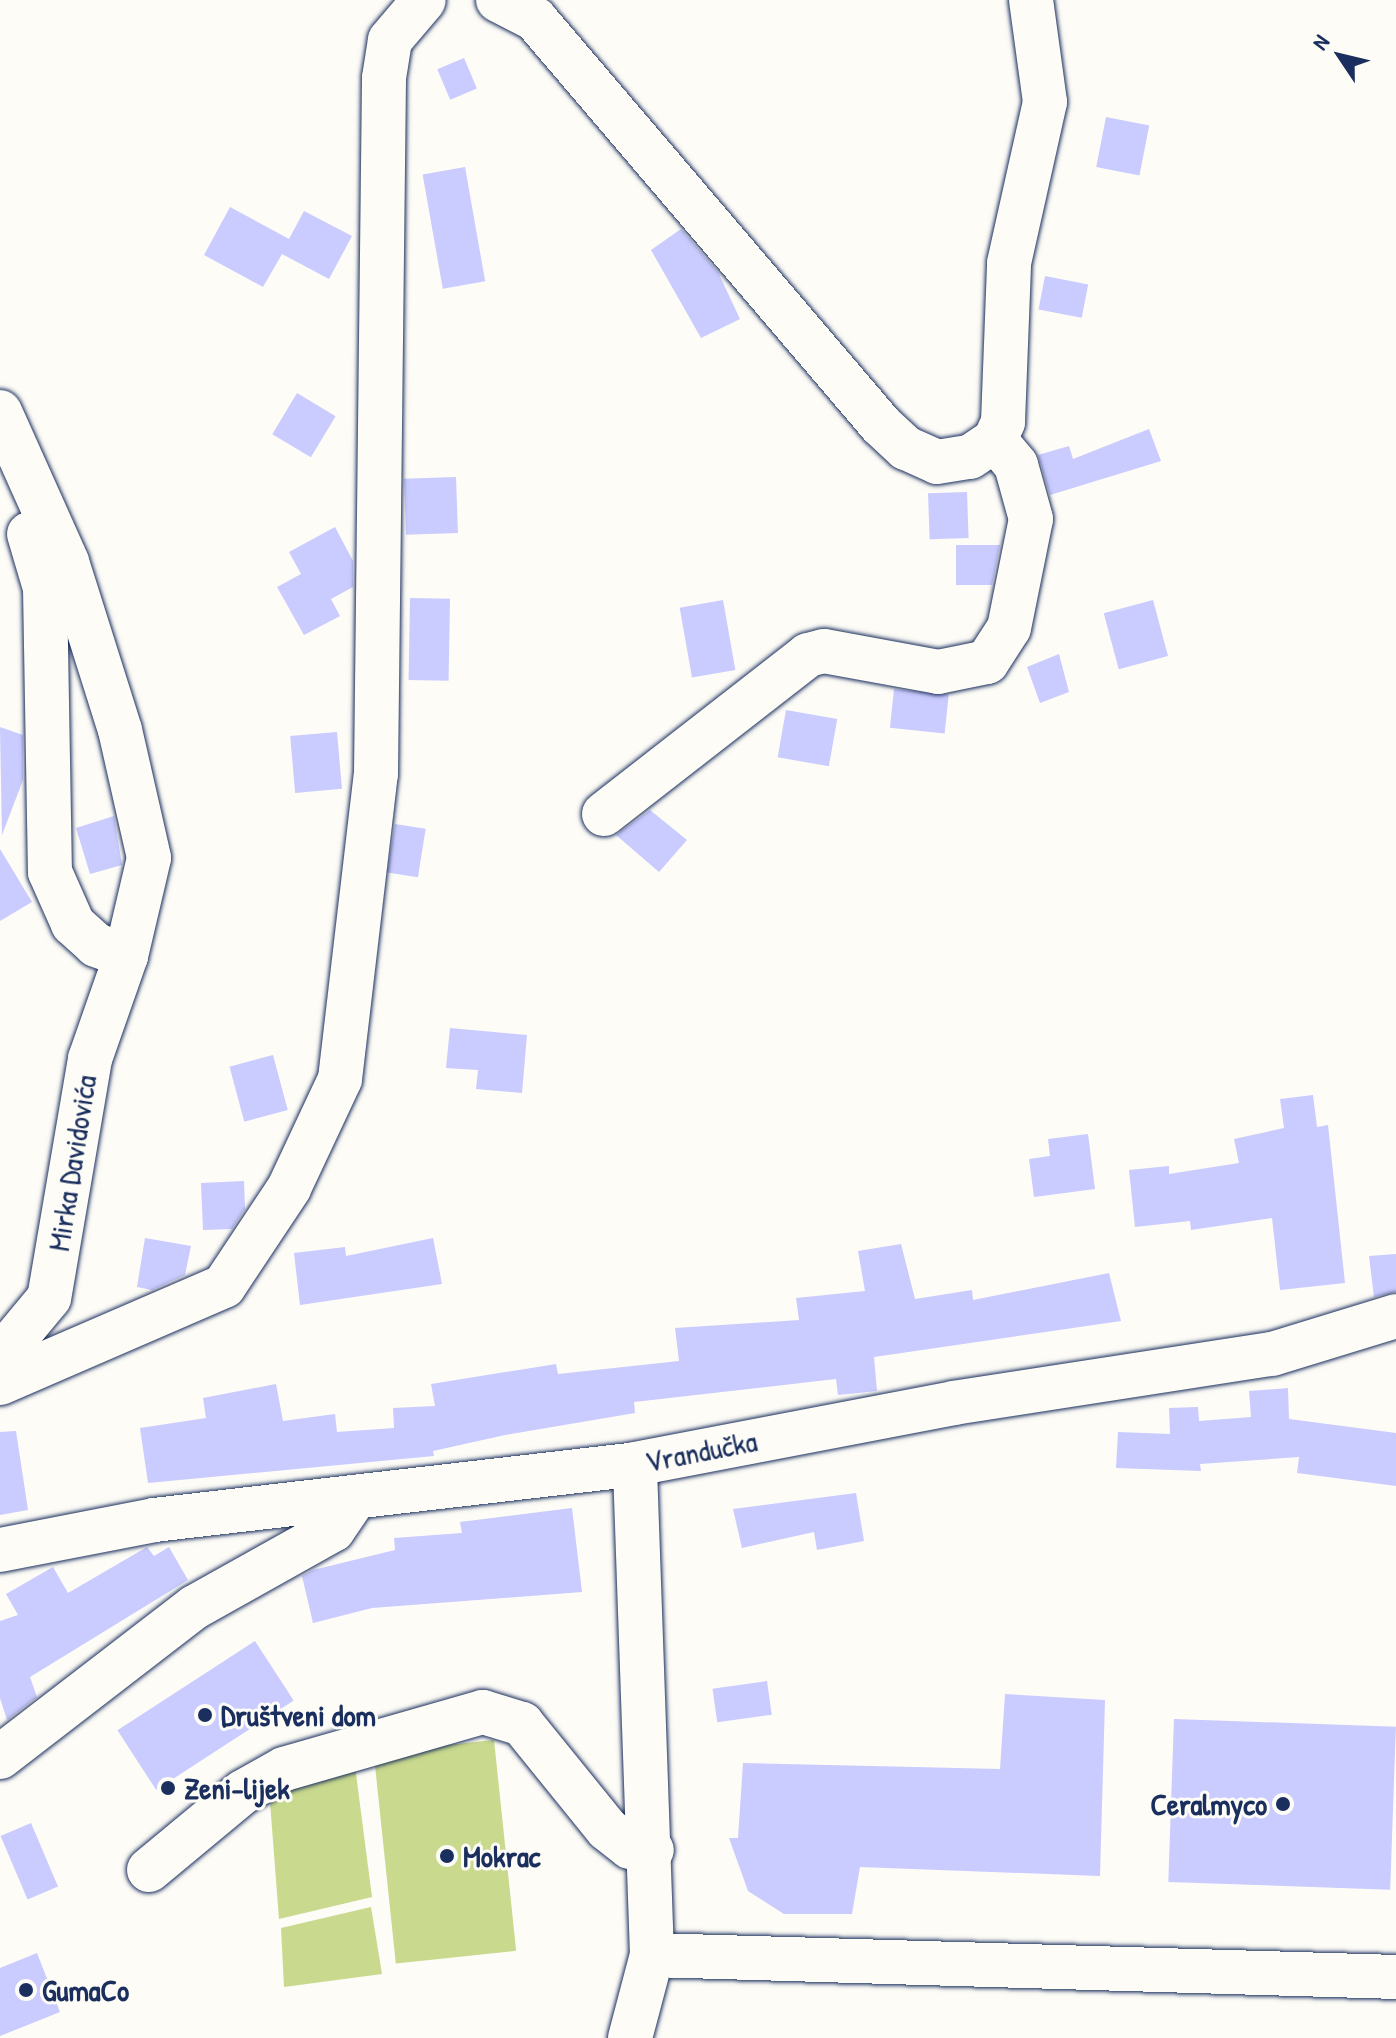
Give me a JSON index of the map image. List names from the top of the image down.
{
  "streets": {
    "street": ["Mirka Davidovića", "Vrandučka"]
  },
  "places": [
    "Društveni dom",
    "Zeni-lijek",
    "Ceralmyco",
    "Mokrac",
    "GumaCo"
  ],
  "north": "top left"
}
